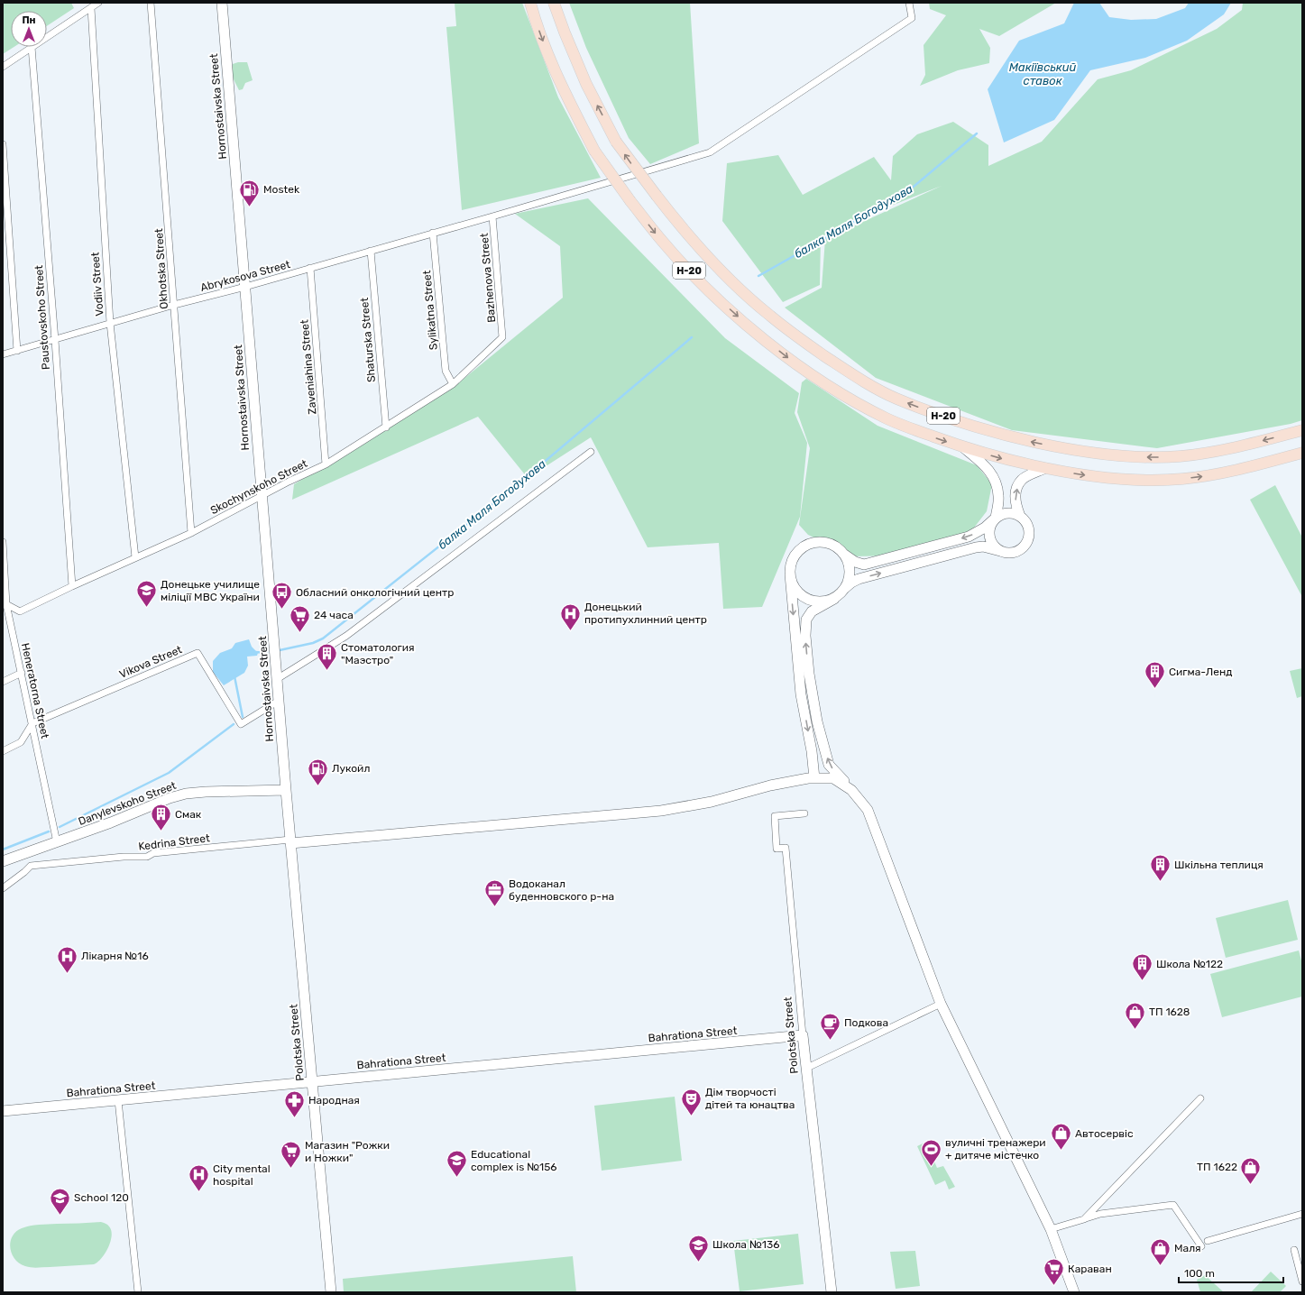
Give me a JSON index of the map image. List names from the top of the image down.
{
  "streets": {
    "main road": ["Н-20"],
    "street": [
      "Hornostaivska Street",
      "Okhotska Street",
      "Abrykosova Street",
      "Bazhenova Street",
      "Vodiiv Street",
      "Sylikatna Street",
      "Paustovskoho Street",
      "Shaturska Street",
      "Zaveniahina Street",
      "Skochynskoho Street",
      "Vikova Street",
      "Heneratorna Street",
      "Danylevskoho Street",
      "Kedrina Street",
      "Bahrationa Street",
      "Polotska Street"
    ]
  },
  "crossings": [
    ["Hornostaivska Street", "Abrykosova Street"],
    ["Hornostaivska Street", "Skochynskoho Street"],
    ["Hornostaivska Street", "Vikova Street"],
    ["Hornostaivska Street", "Danylevskoho Street"],
    ["Hornostaivska Street", "Polotska Street"],
    ["Okhotska Street", "Abrykosova Street"],
    ["Okhotska Street", "Skochynskoho Street"],
    ["Abrykosova Street", "Bazhenova Street"],
    ["Abrykosova Street", "Vodiiv Street"],
    ["Abrykosova Street", "Sylikatna Street"],
    ["Abrykosova Street", "Paustovskoho Street"],
    ["Abrykosova Street", "Shaturska Street"],
    ["Abrykosova Street", "Zaveniahina Street"],
    ["Bazhenova Street", "Skochynskoho Street"],
    ["Vodiiv Street", "Skochynskoho Street"],
    ["Sylikatna Street", "Skochynskoho Street"],
    ["Paustovskoho Street", "Skochynskoho Street"],
    ["Shaturska Street", "Skochynskoho Street"],
    ["Zaveniahina Street", "Skochynskoho Street"],
    ["Skochynskoho Street", "Heneratorna Street"],
    ["Vikova Street", "Heneratorna Street"],
    ["Heneratorna Street", "Danylevskoho Street"],
    ["Danylevskoho Street", "Polotska Street"],
    ["Kedrina Street", "Polotska Street"],
    ["Bahrationa Street", "Polotska Street"]
  ],
  "water": ["Макіївський ставок", "балка Маля Богодухова"],
  "places": {
    "fuel station": ["Mostek", "Лукойл"],
    "school or university": [
      "Донецьке училище міліції МВС України",
      "Educational complex is №156",
      "School 120",
      "Школа №136"
    ],
    "bus stop": ["Обласний онкологічний центр"],
    "hospital": ["Донецький протипухлинний центр", "Лікарня №16", "City mental hospital"],
    "supermarket": ["24 часа", "Магазин \"Рожки и Ножки\"", "Караван"],
    "building": [
      "Стоматология \"Маэстро\"",
      "Сигма-Ленд",
      "Смак",
      "Шкільна теплиця",
      "Школа №122"
    ],
    "office": ["Водоканал буденновского р-на"],
    "shop": [
      "ТП 1628",
      "Автосервіс",
      "ТП 1622",
      "Маля"
    ],
    "cafe": ["Подкова"],
    "theatre": ["Дім творчості дітей та юнацтва"],
    "pharmacy": ["Народная"],
    "sports": ["вуличні тренажери + дитяче містечко"]
  },
  "scale_bar": "100 m",
  "north": "top"
}
